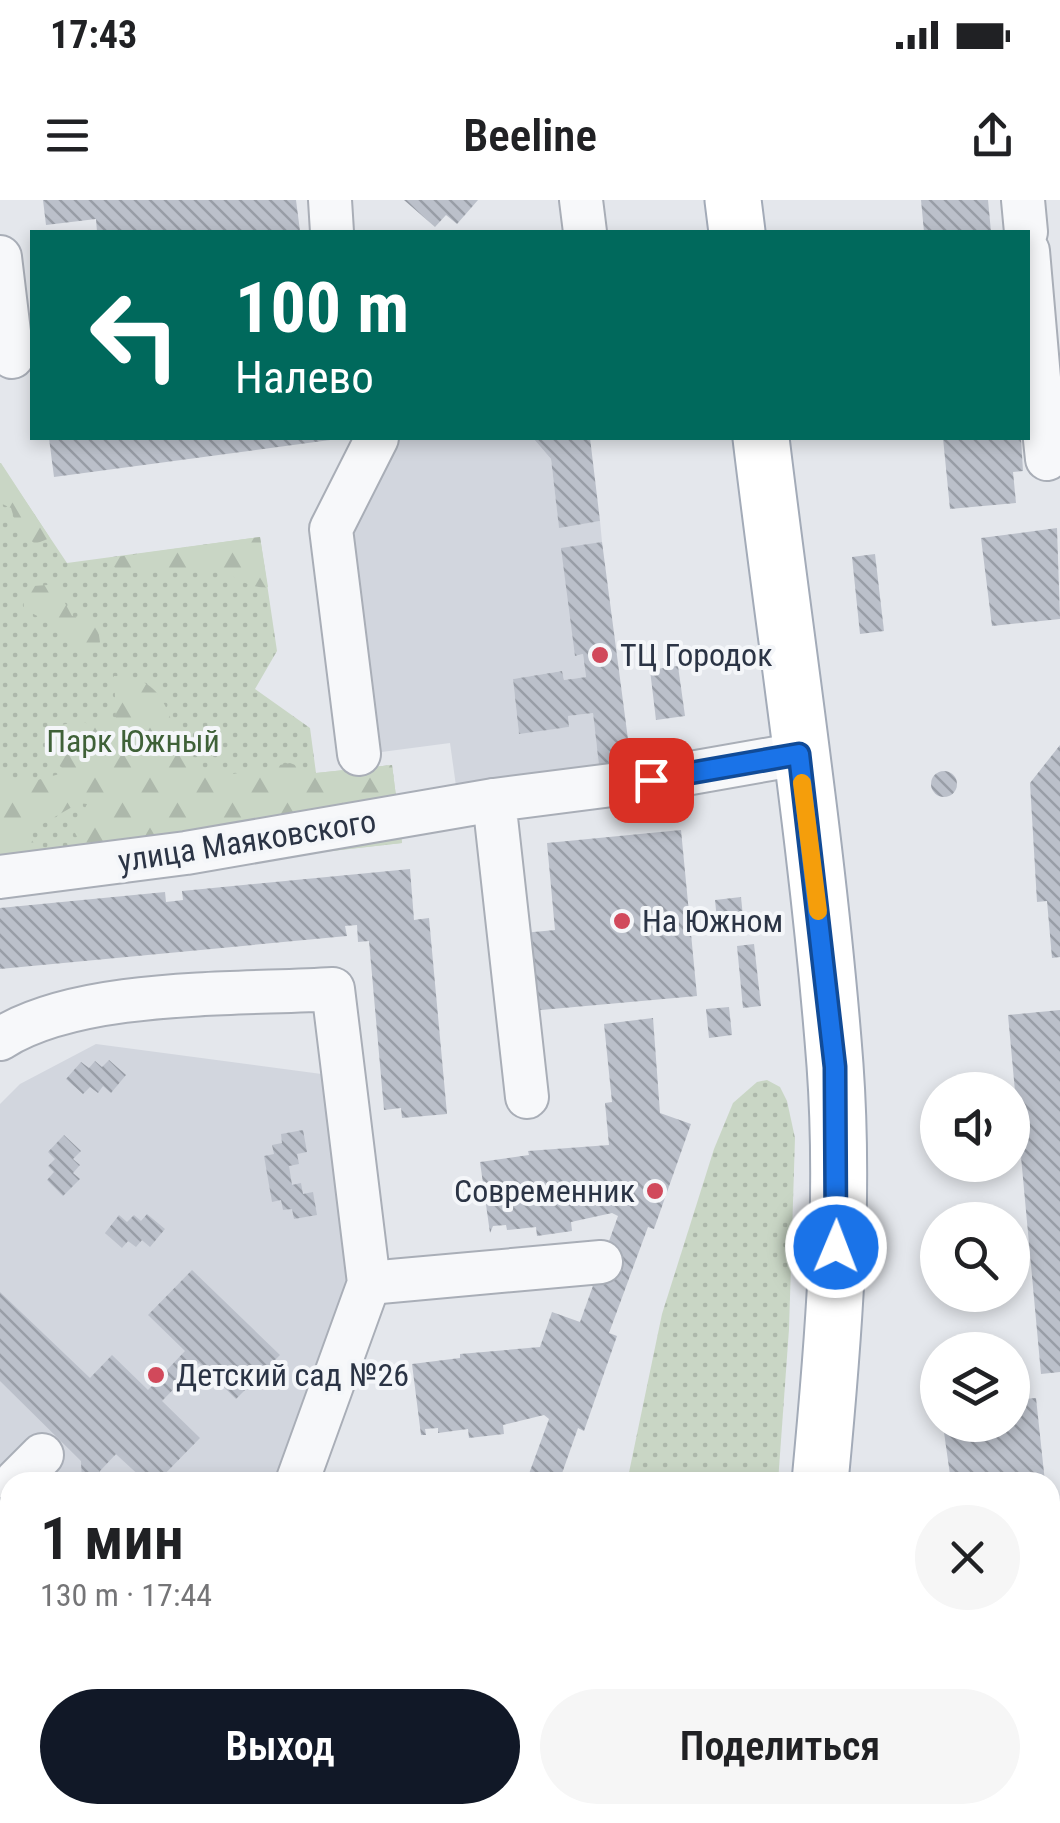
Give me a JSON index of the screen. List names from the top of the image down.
{
  "streets": {
    "street": ["улица Маяковского"]
  },
  "parks": ["Парк Южный"],
  "places": [
    "ТЦ Городок",
    "На Южном",
    "Современник",
    "Детский сад №26"
  ],
  "page": {
    "status": "17:43",
    "header": "Beeline",
    "turn": ["100 m", "Налево"],
    "heading": ["1 мин", "130 m · 17:44"],
    "buttons": ["Выход", "Поделиться"]
  }
}
